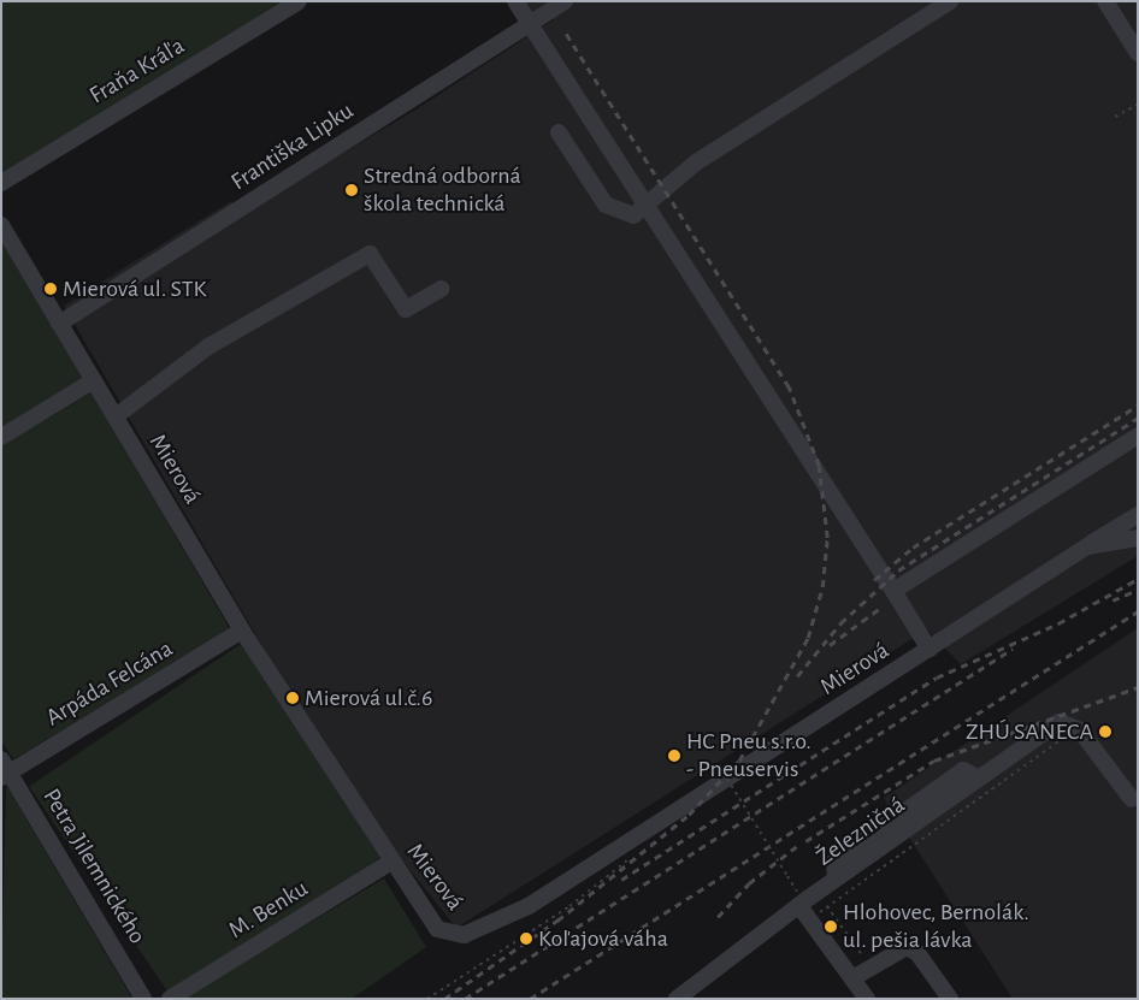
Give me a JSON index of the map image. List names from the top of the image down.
{
  "streets": {
    "street": [
      "Fraňa Kráľa",
      "Františka Lipku",
      "Mierová",
      "Arpáda Felcána",
      "Železničná",
      "Petra Jilemnického",
      "M. Benku"
    ]
  },
  "crossings": [
    ["Františka Lipku", "Mierová"],
    ["Mierová", "Arpáda Felcána"],
    ["Mierová", "M. Benku"],
    ["Arpáda Felcána", "Petra Jilemnického"]
  ],
  "places": [
    "Stredná odborná škola technická",
    "Mierová ul. STK",
    "Mierová ul.č.6",
    "ZHÚ SANECA",
    "HC Pneu s.r.o. - Pneuservis",
    "Hlohovec, Bernolák. ul. pešia lávka",
    "Koľajová váha"
  ]
}
